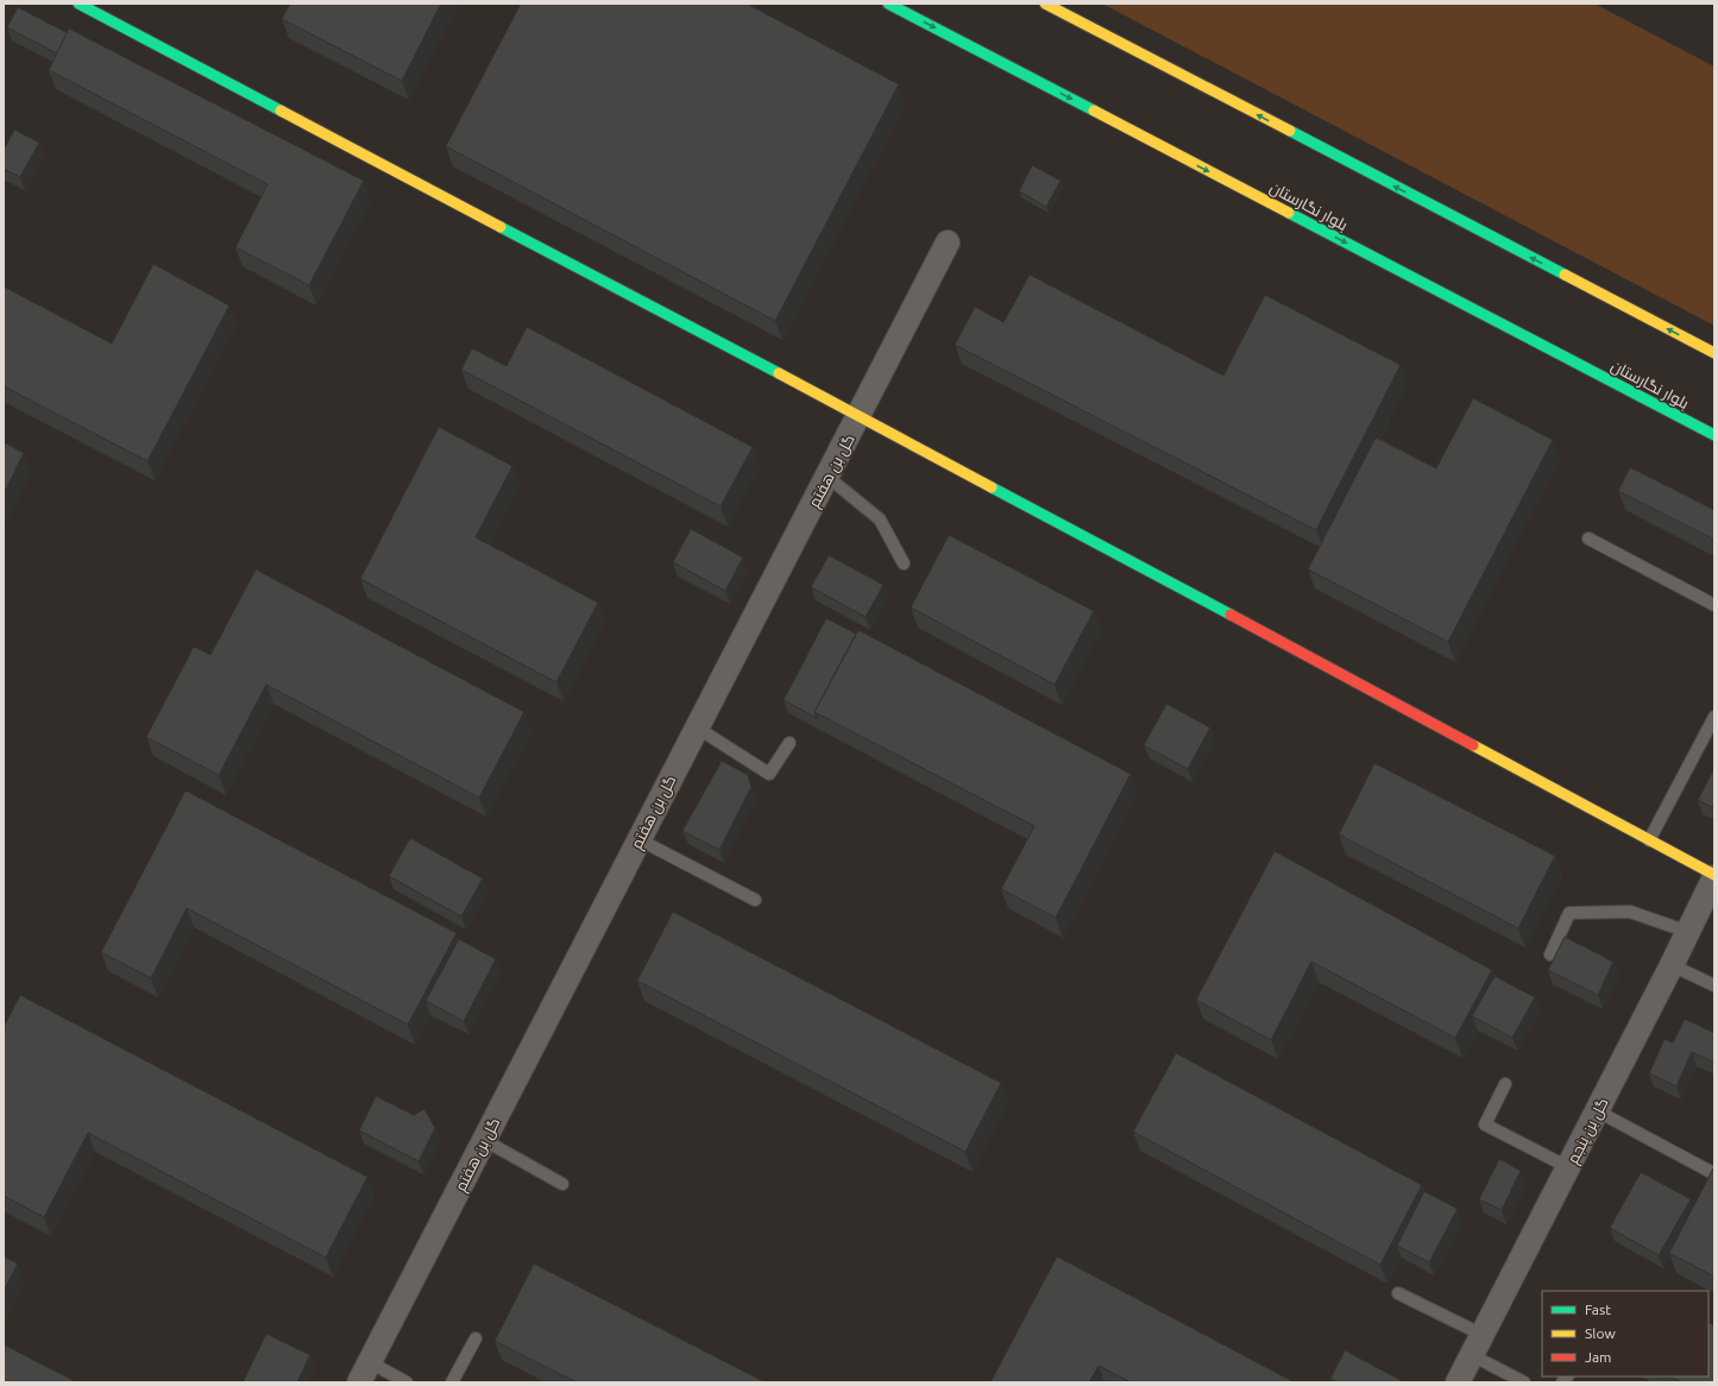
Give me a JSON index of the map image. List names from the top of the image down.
{
  "streets": {
    "street": ["بلوار نگارستان", "گل بن هفتم", "گل بن پنجم"]
  },
  "legend": ["Fast", "Slow", "Jam"]
}
